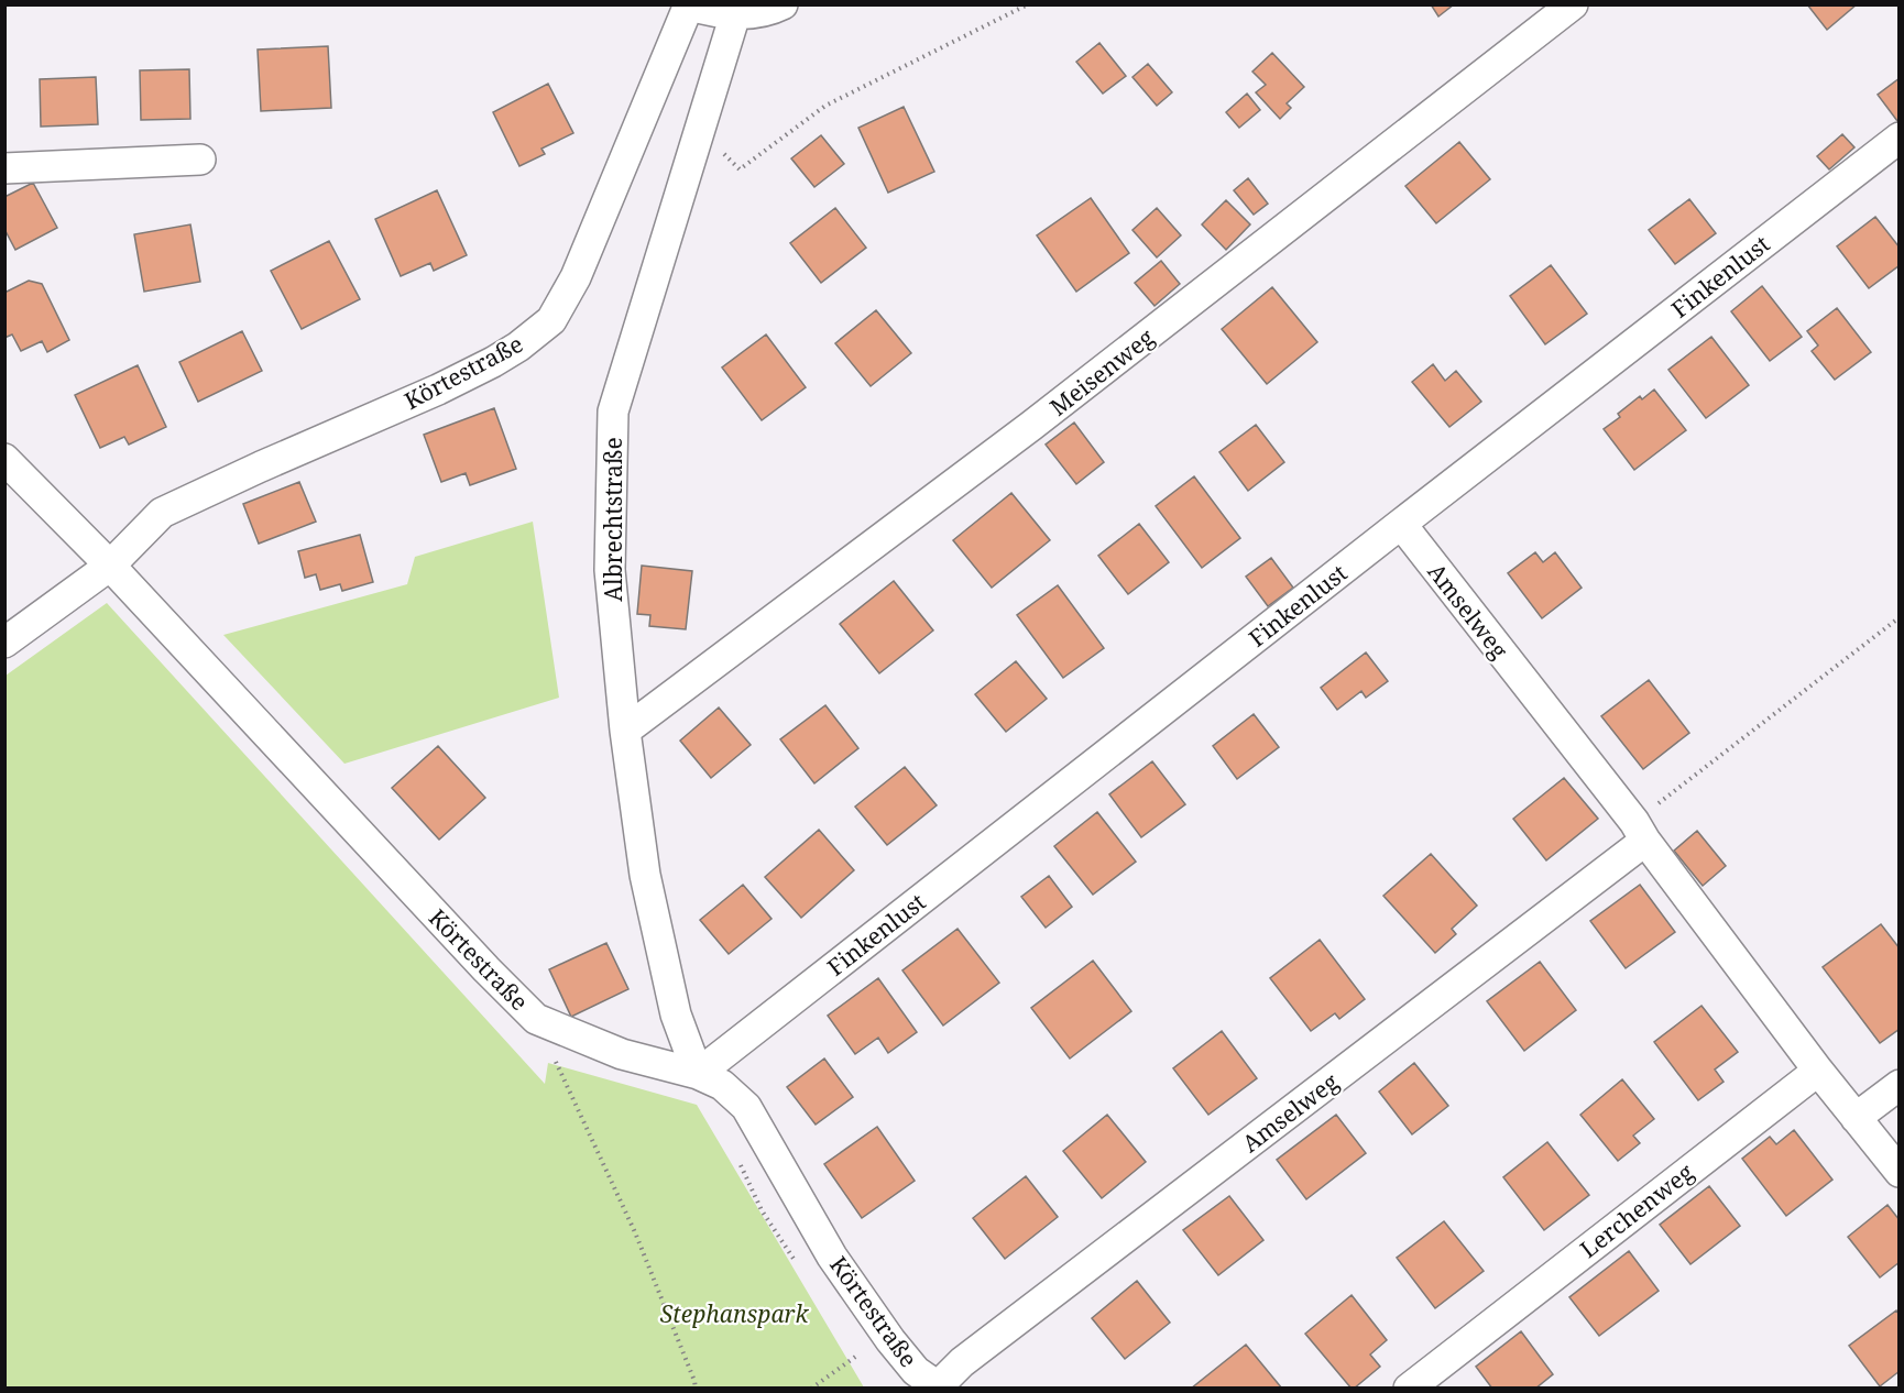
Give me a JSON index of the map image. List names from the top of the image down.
{
  "streets": {
    "street": [
      "Finkenlust",
      "Körtestraße",
      "Meisenweg",
      "Albrechtstraße",
      "Amselweg",
      "Lerchenweg"
    ]
  },
  "crossings": [
    ["Finkenlust", "Körtestraße"],
    ["Finkenlust", "Albrechtstraße"],
    ["Finkenlust", "Amselweg"],
    ["Körtestraße", "Albrechtstraße"],
    ["Körtestraße", "Amselweg"],
    ["Meisenweg", "Albrechtstraße"],
    ["Amselweg", "Lerchenweg"]
  ],
  "parks": ["Stephanspark"]
}
